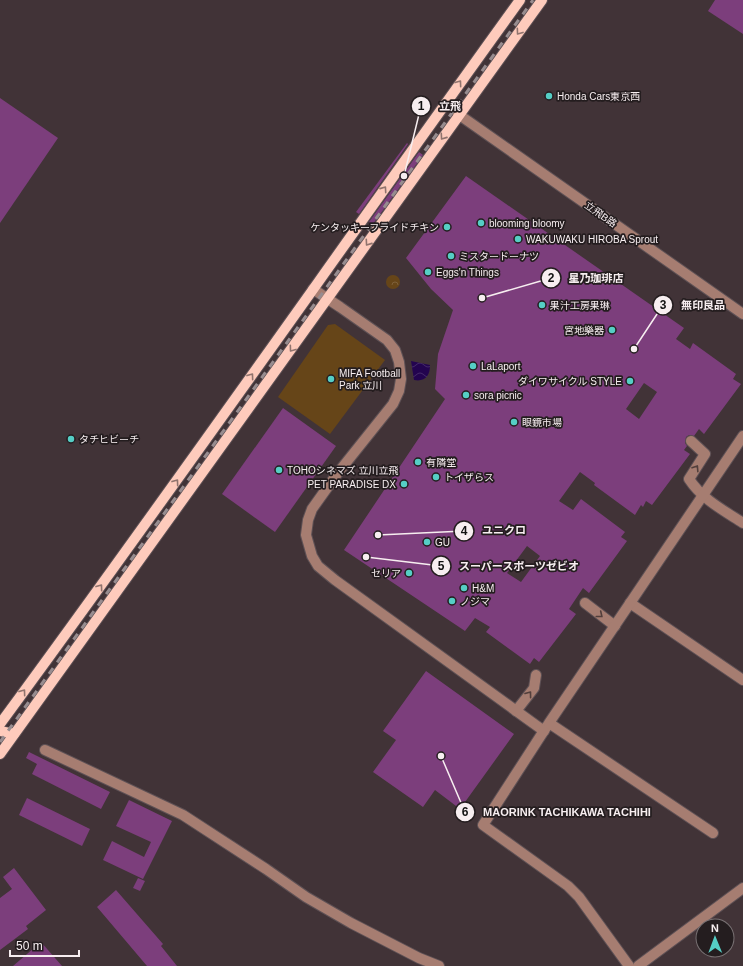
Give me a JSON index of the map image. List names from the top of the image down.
{
  "streets": {
    "street": ["立飛B路"]
  },
  "places": [
    "Honda Cars東京西",
    "立飛",
    "blooming bloomy",
    "ケンタッキーフライドチキン",
    "WAKUWAKU HIROBA Sprout",
    "ミスタードーナツ",
    "Eggs'n Things",
    "星乃珈琲店",
    "果汁工房果琳",
    "宮地樂器",
    "無印良品",
    "LaLaport",
    "MIFA Football Park 立川",
    "ダイワサイクル STYLE",
    "sora picnic",
    "眼鏡市場",
    "タチヒビーチ",
    "有隣堂",
    "TOHOシネマズ 立川立飛",
    "トイザらス",
    "PET PARADISE DX",
    "ユニクロ",
    "GU",
    "スーパースポーツゼビオ",
    "セリア",
    "H&M",
    "ノジマ",
    "MAORINK TACHIKAWA TACHIHI"
  ],
  "scale_bar": "50 m",
  "north": "top"
}
